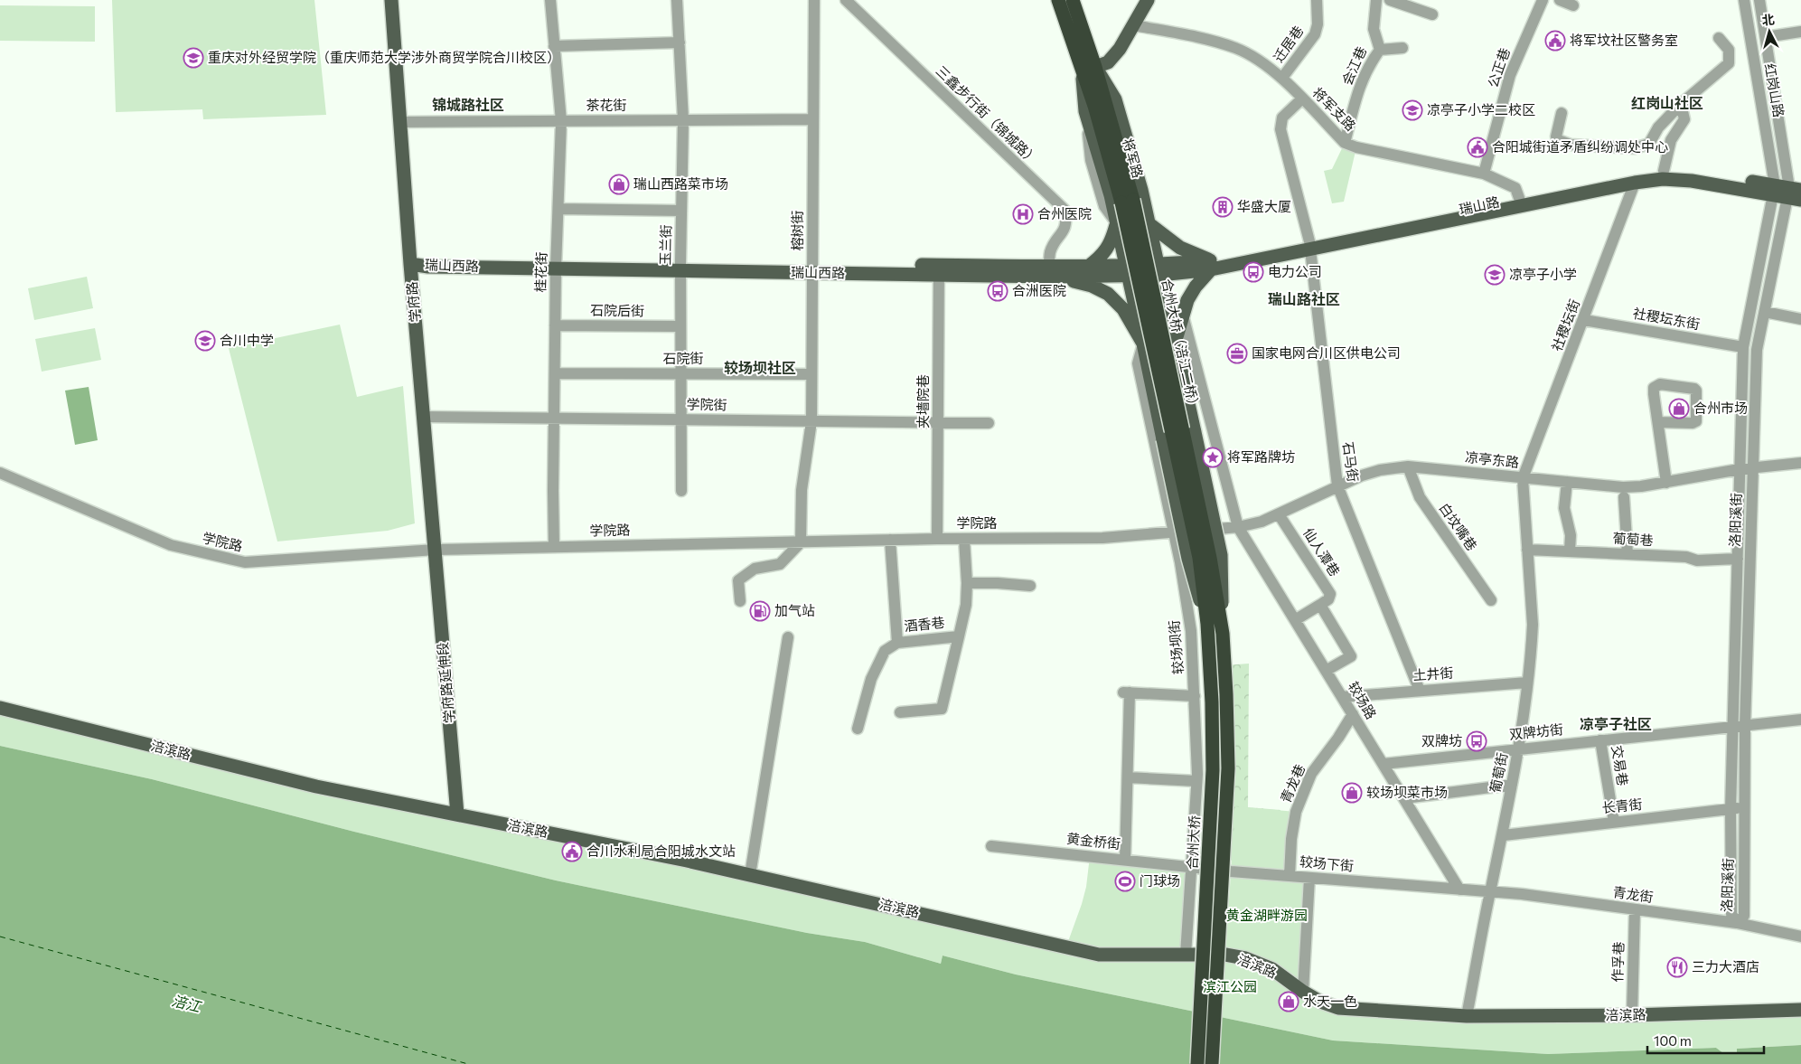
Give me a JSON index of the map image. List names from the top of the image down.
{
  "streets": {
    "highway": ["合州大桥（涪江二桥）", "合州大桥"],
    "main road": [
      "将军路",
      "瑞山路",
      "瑞山西路",
      "学府路",
      "学府路延伸段",
      "涪滨路"
    ],
    "street": [
      "迁居巷",
      "会江巷",
      "公正巷",
      "红岗山路",
      "茶花街",
      "将军支路",
      "三鑫步行街（锦城路）",
      "榕树街",
      "玉兰街",
      "桂花街",
      "石院后街",
      "社稷坛东街",
      "社稷坛街",
      "石院街",
      "夹墙院巷",
      "学院街",
      "凉亭东路",
      "石马街",
      "洛阳溪街",
      "学院路",
      "白坟嘴巷",
      "葡萄巷",
      "仙人潭巷",
      "酒香巷",
      "较场坝街",
      "土井街",
      "较场路",
      "双牌坊街",
      "交易巷",
      "葡萄街",
      "青龙巷",
      "长青街",
      "黄金桥街",
      "较场下街",
      "青龙街",
      "作孚巷"
    ]
  },
  "crossings": [
    ["迁居巷", "将军支路"],
    ["会江巷", "将军支路"],
    ["公正巷", "将军支路"],
    ["红岗山路", "瑞山路"],
    ["红岗山路", "洛阳溪街"],
    ["茶花街", "榕树街"],
    ["茶花街", "玉兰街"],
    ["茶花街", "桂花街"],
    ["茶花街", "学府路"],
    ["将军支路", "瑞山路"],
    ["将军支路", "石马街"],
    ["三鑫步行街（锦城路）", "瑞山西路"],
    ["将军路", "瑞山路"],
    ["将军路", "瑞山西路"],
    ["将军路", "合州大桥（涪江二桥）"],
    ["瑞山路", "瑞山西路"],
    ["瑞山路", "社稷坛街"],
    ["瑞山路", "石马街"],
    ["瑞山路", "洛阳溪街"],
    ["榕树街", "瑞山西路"],
    ["榕树街", "石院街"],
    ["榕树街", "学院街"],
    ["榕树街", "学院路"],
    ["玉兰街", "瑞山西路"],
    ["玉兰街", "石院后街"],
    ["玉兰街", "石院街"],
    ["玉兰街", "学院街"],
    ["瑞山西路", "桂花街"],
    ["瑞山西路", "学府路"],
    ["瑞山西路", "夹墙院巷"],
    ["桂花街", "石院后街"],
    ["桂花街", "石院街"],
    ["桂花街", "学院街"],
    ["桂花街", "学院路"],
    ["学府路", "学院街"],
    ["学府路", "学院路"],
    ["学府路", "学府路延伸段"],
    ["社稷坛东街", "社稷坛街"],
    ["社稷坛东街", "洛阳溪街"],
    ["社稷坛街", "凉亭东路"],
    ["社稷坛街", "葡萄街"],
    ["合州大桥（涪江二桥）", "合州大桥"],
    ["夹墙院巷", "学院街"],
    ["夹墙院巷", "学院路"],
    ["凉亭东路", "石马街"],
    ["凉亭东路", "洛阳溪街"],
    ["凉亭东路", "学院路"],
    ["凉亭东路", "白坟嘴巷"],
    ["凉亭东路", "仙人潭巷"],
    ["凉亭东路", "较场路"],
    ["凉亭东路", "葡萄街"],
    ["石马街", "土井街"],
    ["洛阳溪街", "葡萄巷"],
    ["洛阳溪街", "双牌坊街"],
    ["洛阳溪街", "长青街"],
    ["洛阳溪街", "青龙街"],
    ["学院路", "酒香巷"],
    ["学院路", "较场坝街"],
    ["学院路", "学府路延伸段"],
    ["学院路", "较场路"],
    ["葡萄巷", "葡萄街"],
    ["较场坝街", "涪滨路"],
    ["较场坝街", "黄金桥街"],
    ["较场坝街", "较场下街"],
    ["土井街", "较场路"],
    ["土井街", "葡萄街"],
    ["学府路延伸段", "涪滨路"],
    ["较场路", "双牌坊街"],
    ["较场路", "青龙巷"],
    ["较场路", "较场下街"],
    ["较场路", "青龙街"],
    ["双牌坊街", "交易巷"],
    ["双牌坊街", "葡萄街"],
    ["涪滨路", "葡萄街"],
    ["涪滨路", "作孚巷"],
    ["交易巷", "长青街"],
    ["葡萄街", "长青街"],
    ["葡萄街", "青龙街"],
    ["青龙巷", "较场下街"],
    ["黄金桥街", "较场下街"],
    ["较场下街", "青龙街"],
    ["青龙街", "作孚巷"]
  ],
  "districts": [
    "红岗山社区",
    "锦城路社区",
    "瑞山路社区",
    "较场坝社区",
    "凉亭子社区"
  ],
  "water": ["涪江"],
  "parks": ["黄金湖畔游园", "滨江公园"],
  "places": {
    "public building": ["将军坟社区警务室", "合阳城街道矛盾纠纷调处中心", "合川水利局合阳城水文站"],
    "school or university": [
      "重庆对外经贸学院（重庆师范大学涉外商贸学院合川校区）",
      "凉亭子小学二校区",
      "凉亭子小学",
      "合川中学"
    ],
    "shop": [
      "瑞山西路菜市场",
      "合州市场",
      "较场坝菜市场",
      "水天一色"
    ],
    "building": ["华盛大厦"],
    "hospital": ["合州医院"],
    "bus stop": ["电力公司", "合洲医院", "双牌坊"],
    "office": ["国家电网合川区供电公司"],
    "place": ["将军路牌坊"],
    "fuel station": ["加气站"],
    "sports": ["门球场"],
    "restaurant": ["三力大酒店"]
  },
  "scale_bar": "100 m",
  "north": "top"
}
